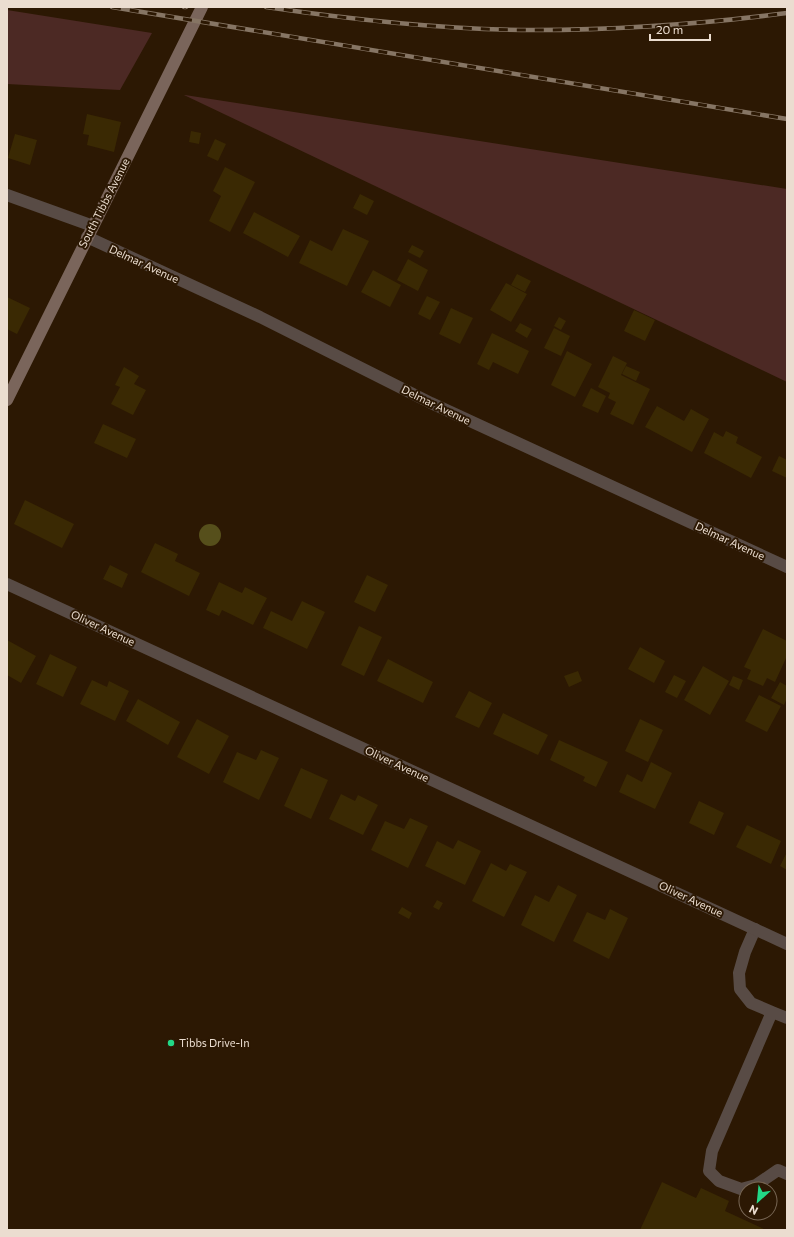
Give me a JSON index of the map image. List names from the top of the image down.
{
  "streets": {
    "main road": ["South Tibbs Avenue"],
    "street": ["Delmar Avenue", "Oliver Avenue"]
  },
  "crossings": [
    ["South Tibbs Avenue", "Delmar Avenue"]
  ],
  "places": ["Tibbs Drive-In"],
  "scale_bar": "20 m",
  "north": "bottom left"
}
